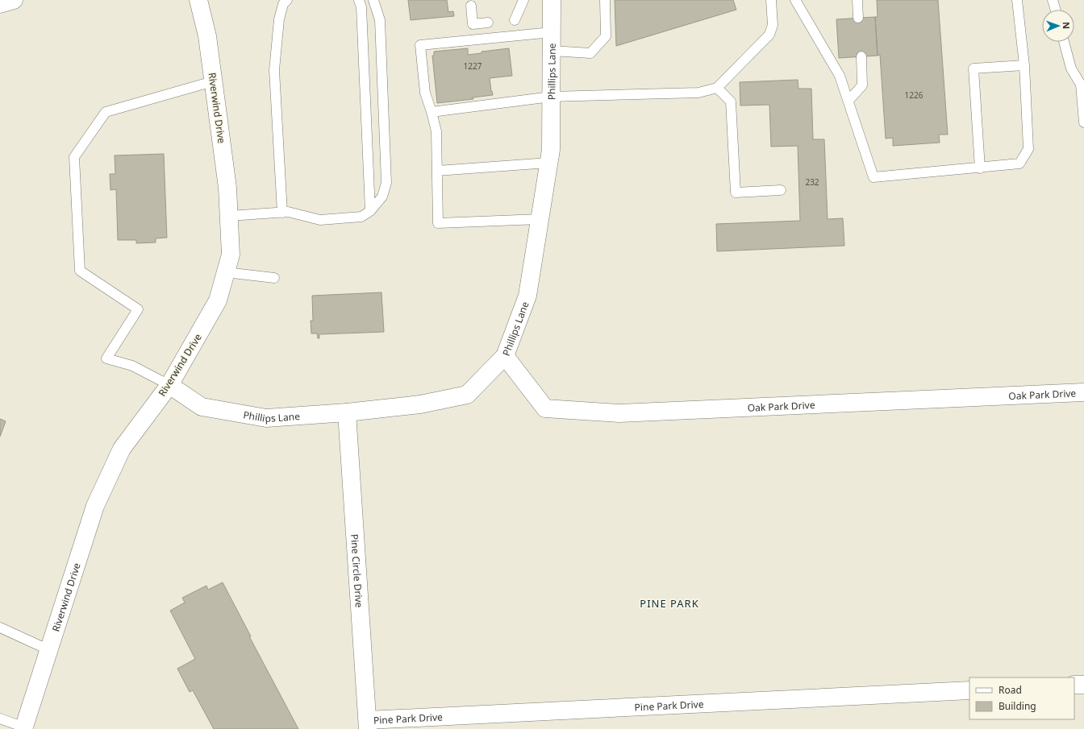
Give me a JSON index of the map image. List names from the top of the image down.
{
  "streets": {
    "street": [
      "Phillips Lane",
      "Riverwind Drive",
      "Oak Park Drive",
      "Pine Circle Drive",
      "Pine Park Drive"
    ]
  },
  "crossings": [
    ["Phillips Lane", "Riverwind Drive"],
    ["Phillips Lane", "Oak Park Drive"],
    ["Phillips Lane", "Pine Circle Drive"],
    ["Pine Circle Drive", "Pine Park Drive"]
  ],
  "districts": ["PINE PARK"],
  "house_numbers": ["1227", "1226", "232"],
  "legend": ["Road", "Building"],
  "north": "right"
}
